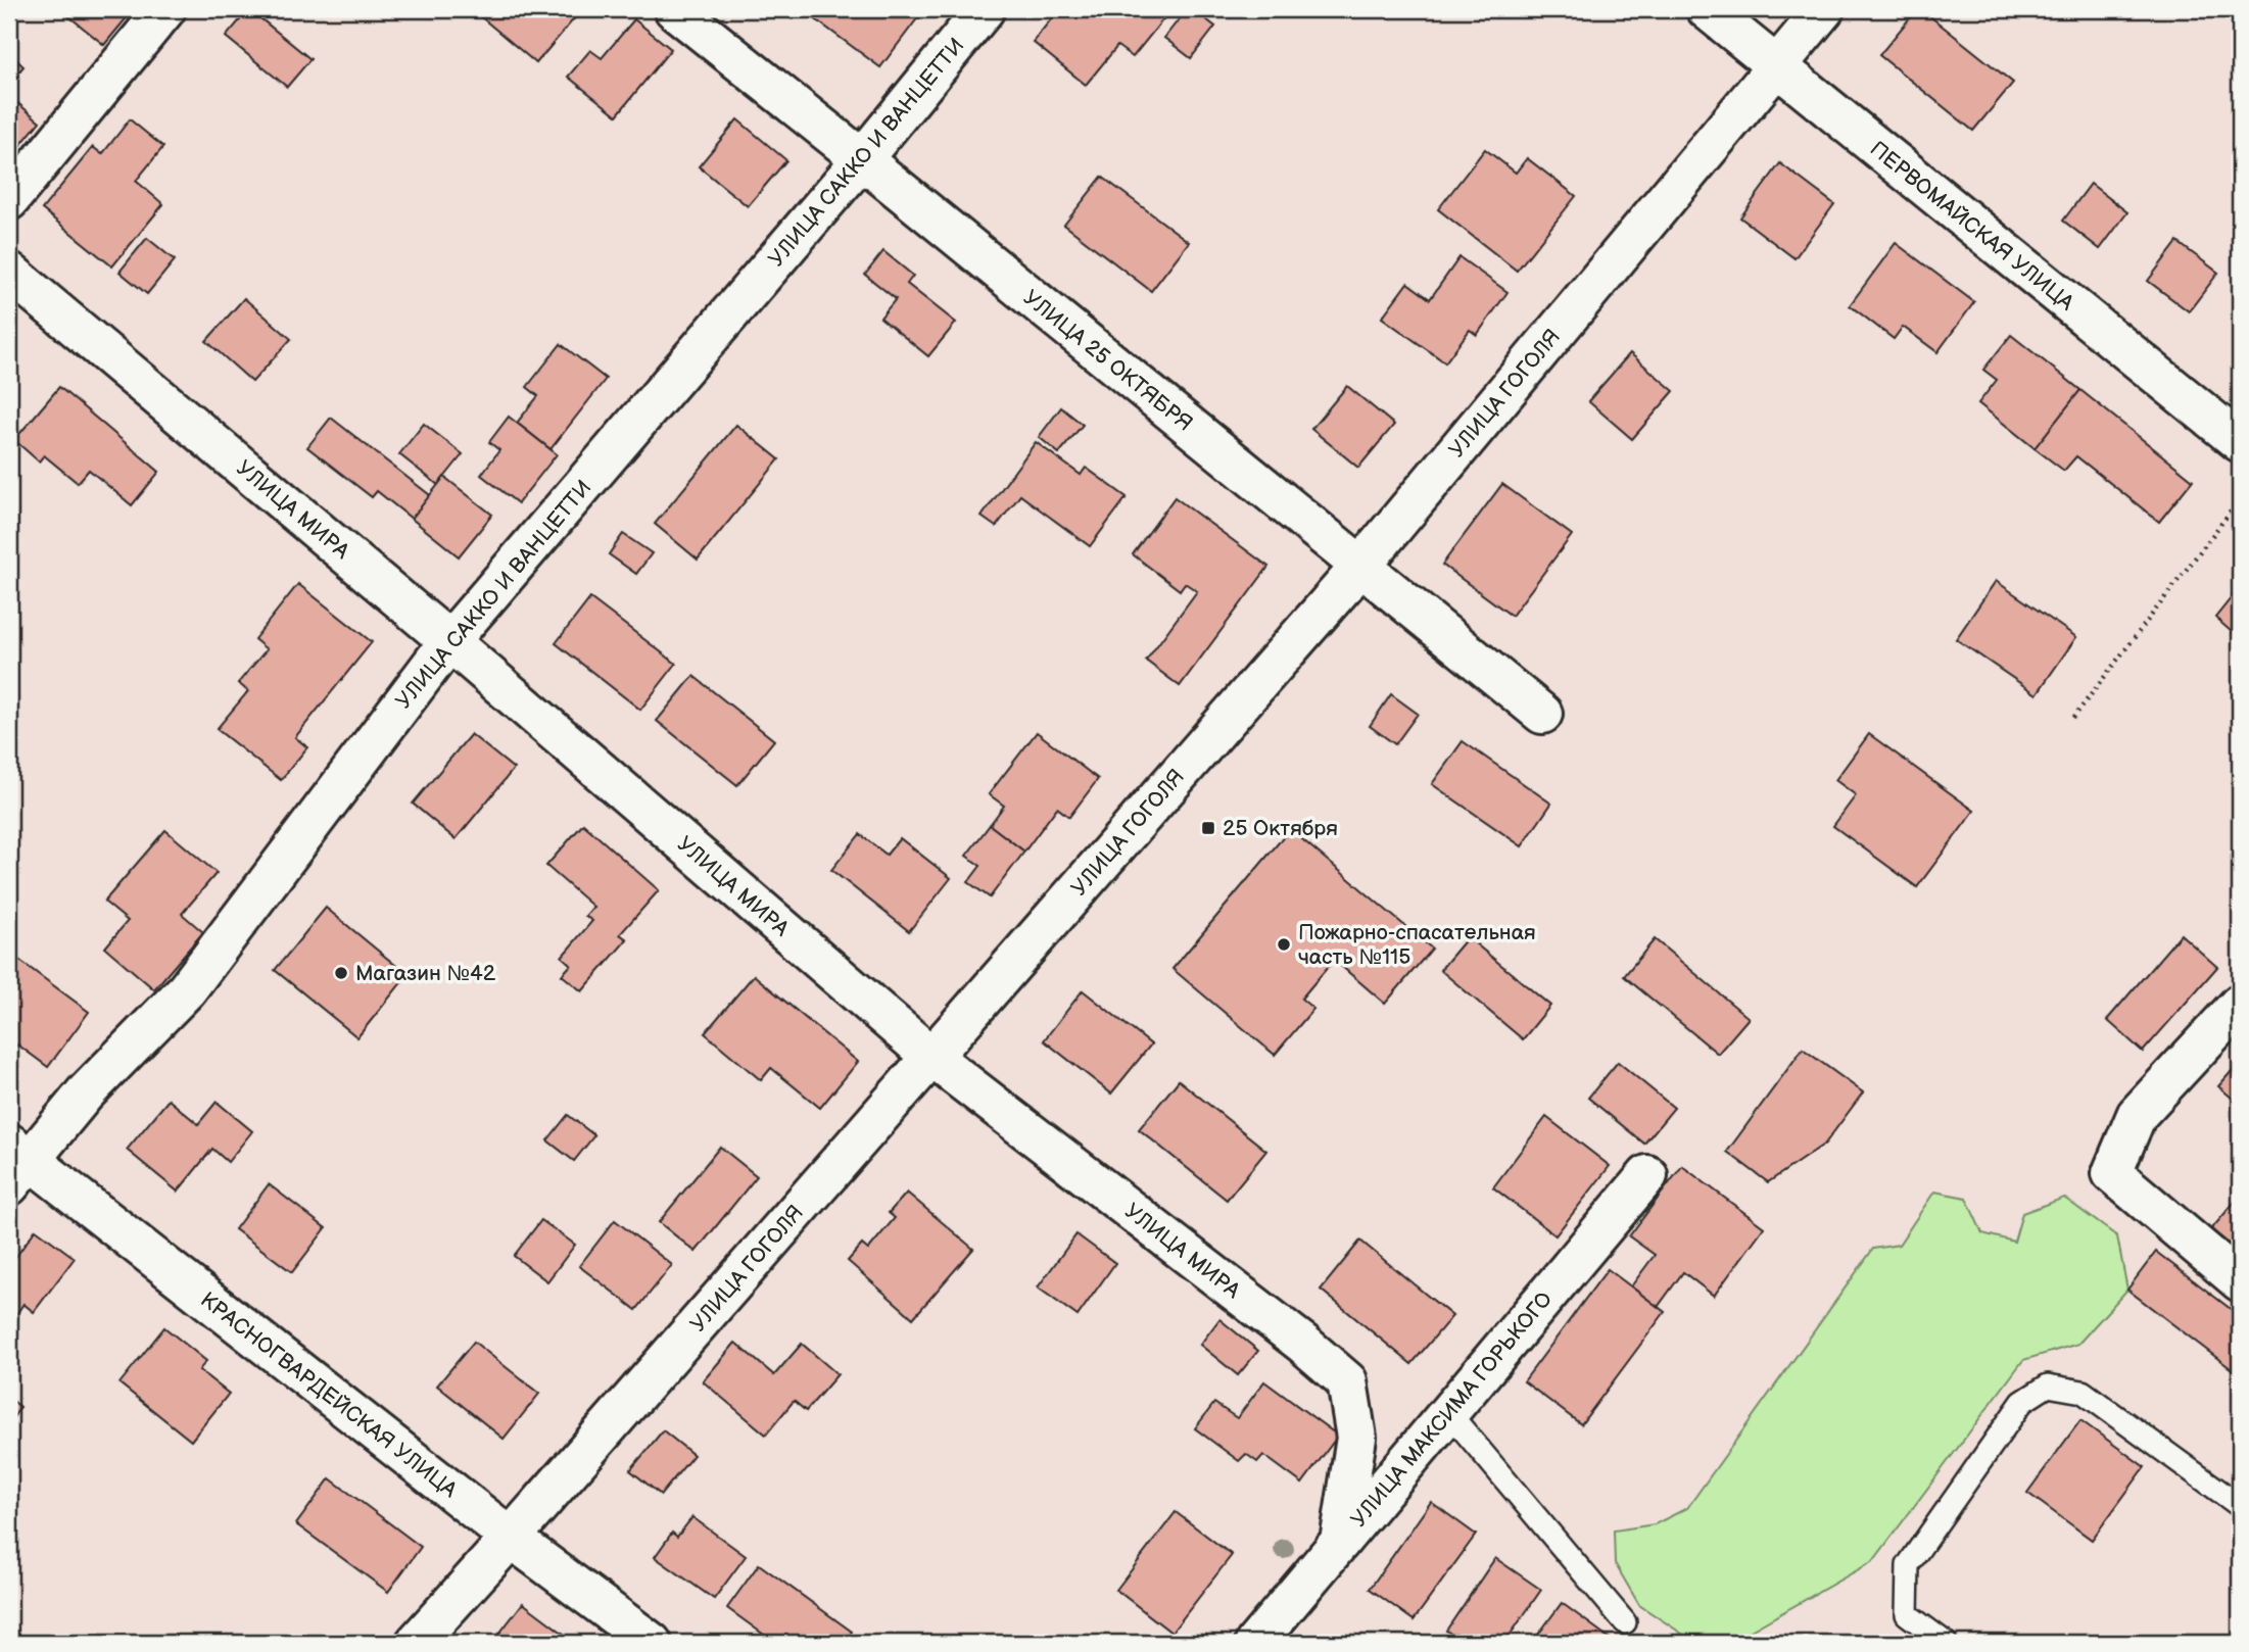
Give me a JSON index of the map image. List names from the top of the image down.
{
  "streets": {
    "street": [
      "УЛИЦА САККО И ВАНЦЕТТИ",
      "ПЕРВОМАЙСКАЯ УЛИЦА",
      "УЛИЦА 25 ОКТЯБРЯ",
      "УЛИЦА ГОГОЛЯ",
      "УЛИЦА МИРА",
      "КРАСНОГВАРДЕЙСКАЯ УЛИЦА",
      "УЛИЦА МАКСИМА ГОРЬКОГО"
    ]
  },
  "crossings": [
    ["УЛИЦА САККО И ВАНЦЕТТИ", "УЛИЦА 25 ОКТЯБРЯ"],
    ["УЛИЦА САККО И ВАНЦЕТТИ", "УЛИЦА МИРА"],
    ["УЛИЦА САККО И ВАНЦЕТТИ", "КРАСНОГВАРДЕЙСКАЯ УЛИЦА"],
    ["ПЕРВОМАЙСКАЯ УЛИЦА", "УЛИЦА ГОГОЛЯ"],
    ["УЛИЦА 25 ОКТЯБРЯ", "УЛИЦА ГОГОЛЯ"],
    ["УЛИЦА ГОГОЛЯ", "УЛИЦА МИРА"],
    ["УЛИЦА ГОГОЛЯ", "КРАСНОГВАРДЕЙСКАЯ УЛИЦА"],
    ["УЛИЦА МИРА", "УЛИЦА МАКСИМА ГОРЬКОГО"]
  ],
  "places": {
    "transit": ["25 Октября"],
    "other": ["Пожарно-спасательная часть №115", "Магазин №42"]
  }
}
